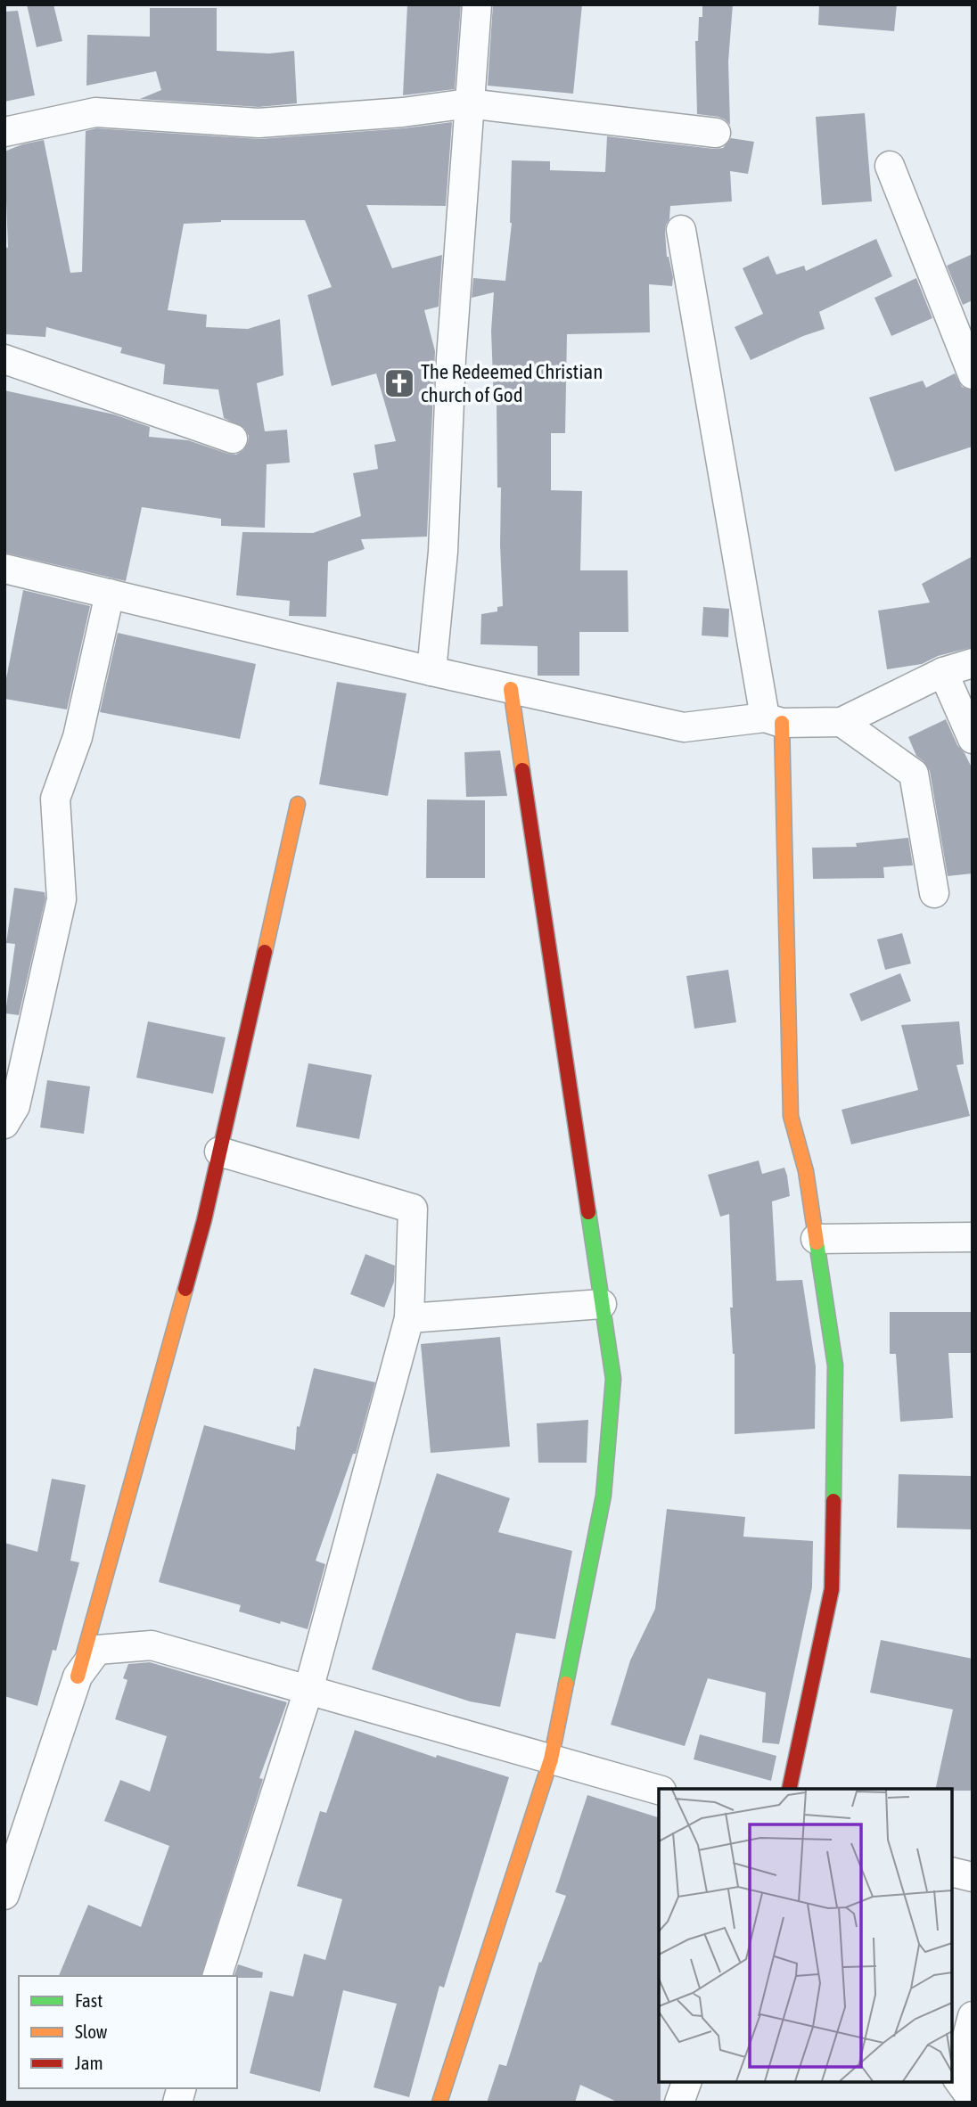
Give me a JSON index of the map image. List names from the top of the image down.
{
  "places": {
    "church": ["The Redeemed Christian church of God"]
  },
  "legend": ["Fast", "Slow", "Jam"]
}
